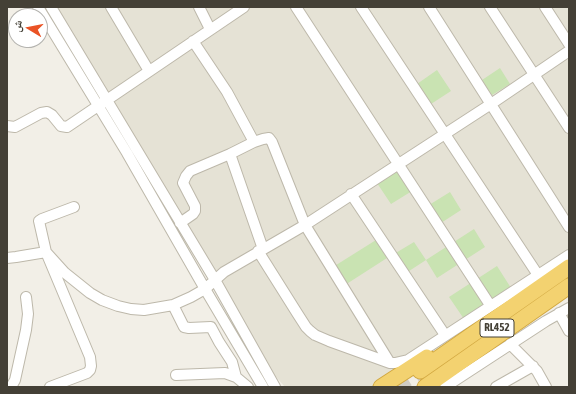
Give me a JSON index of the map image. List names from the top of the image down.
{
  "streets": {
    "highway": ["RL452"]
  },
  "north": "left"
}
